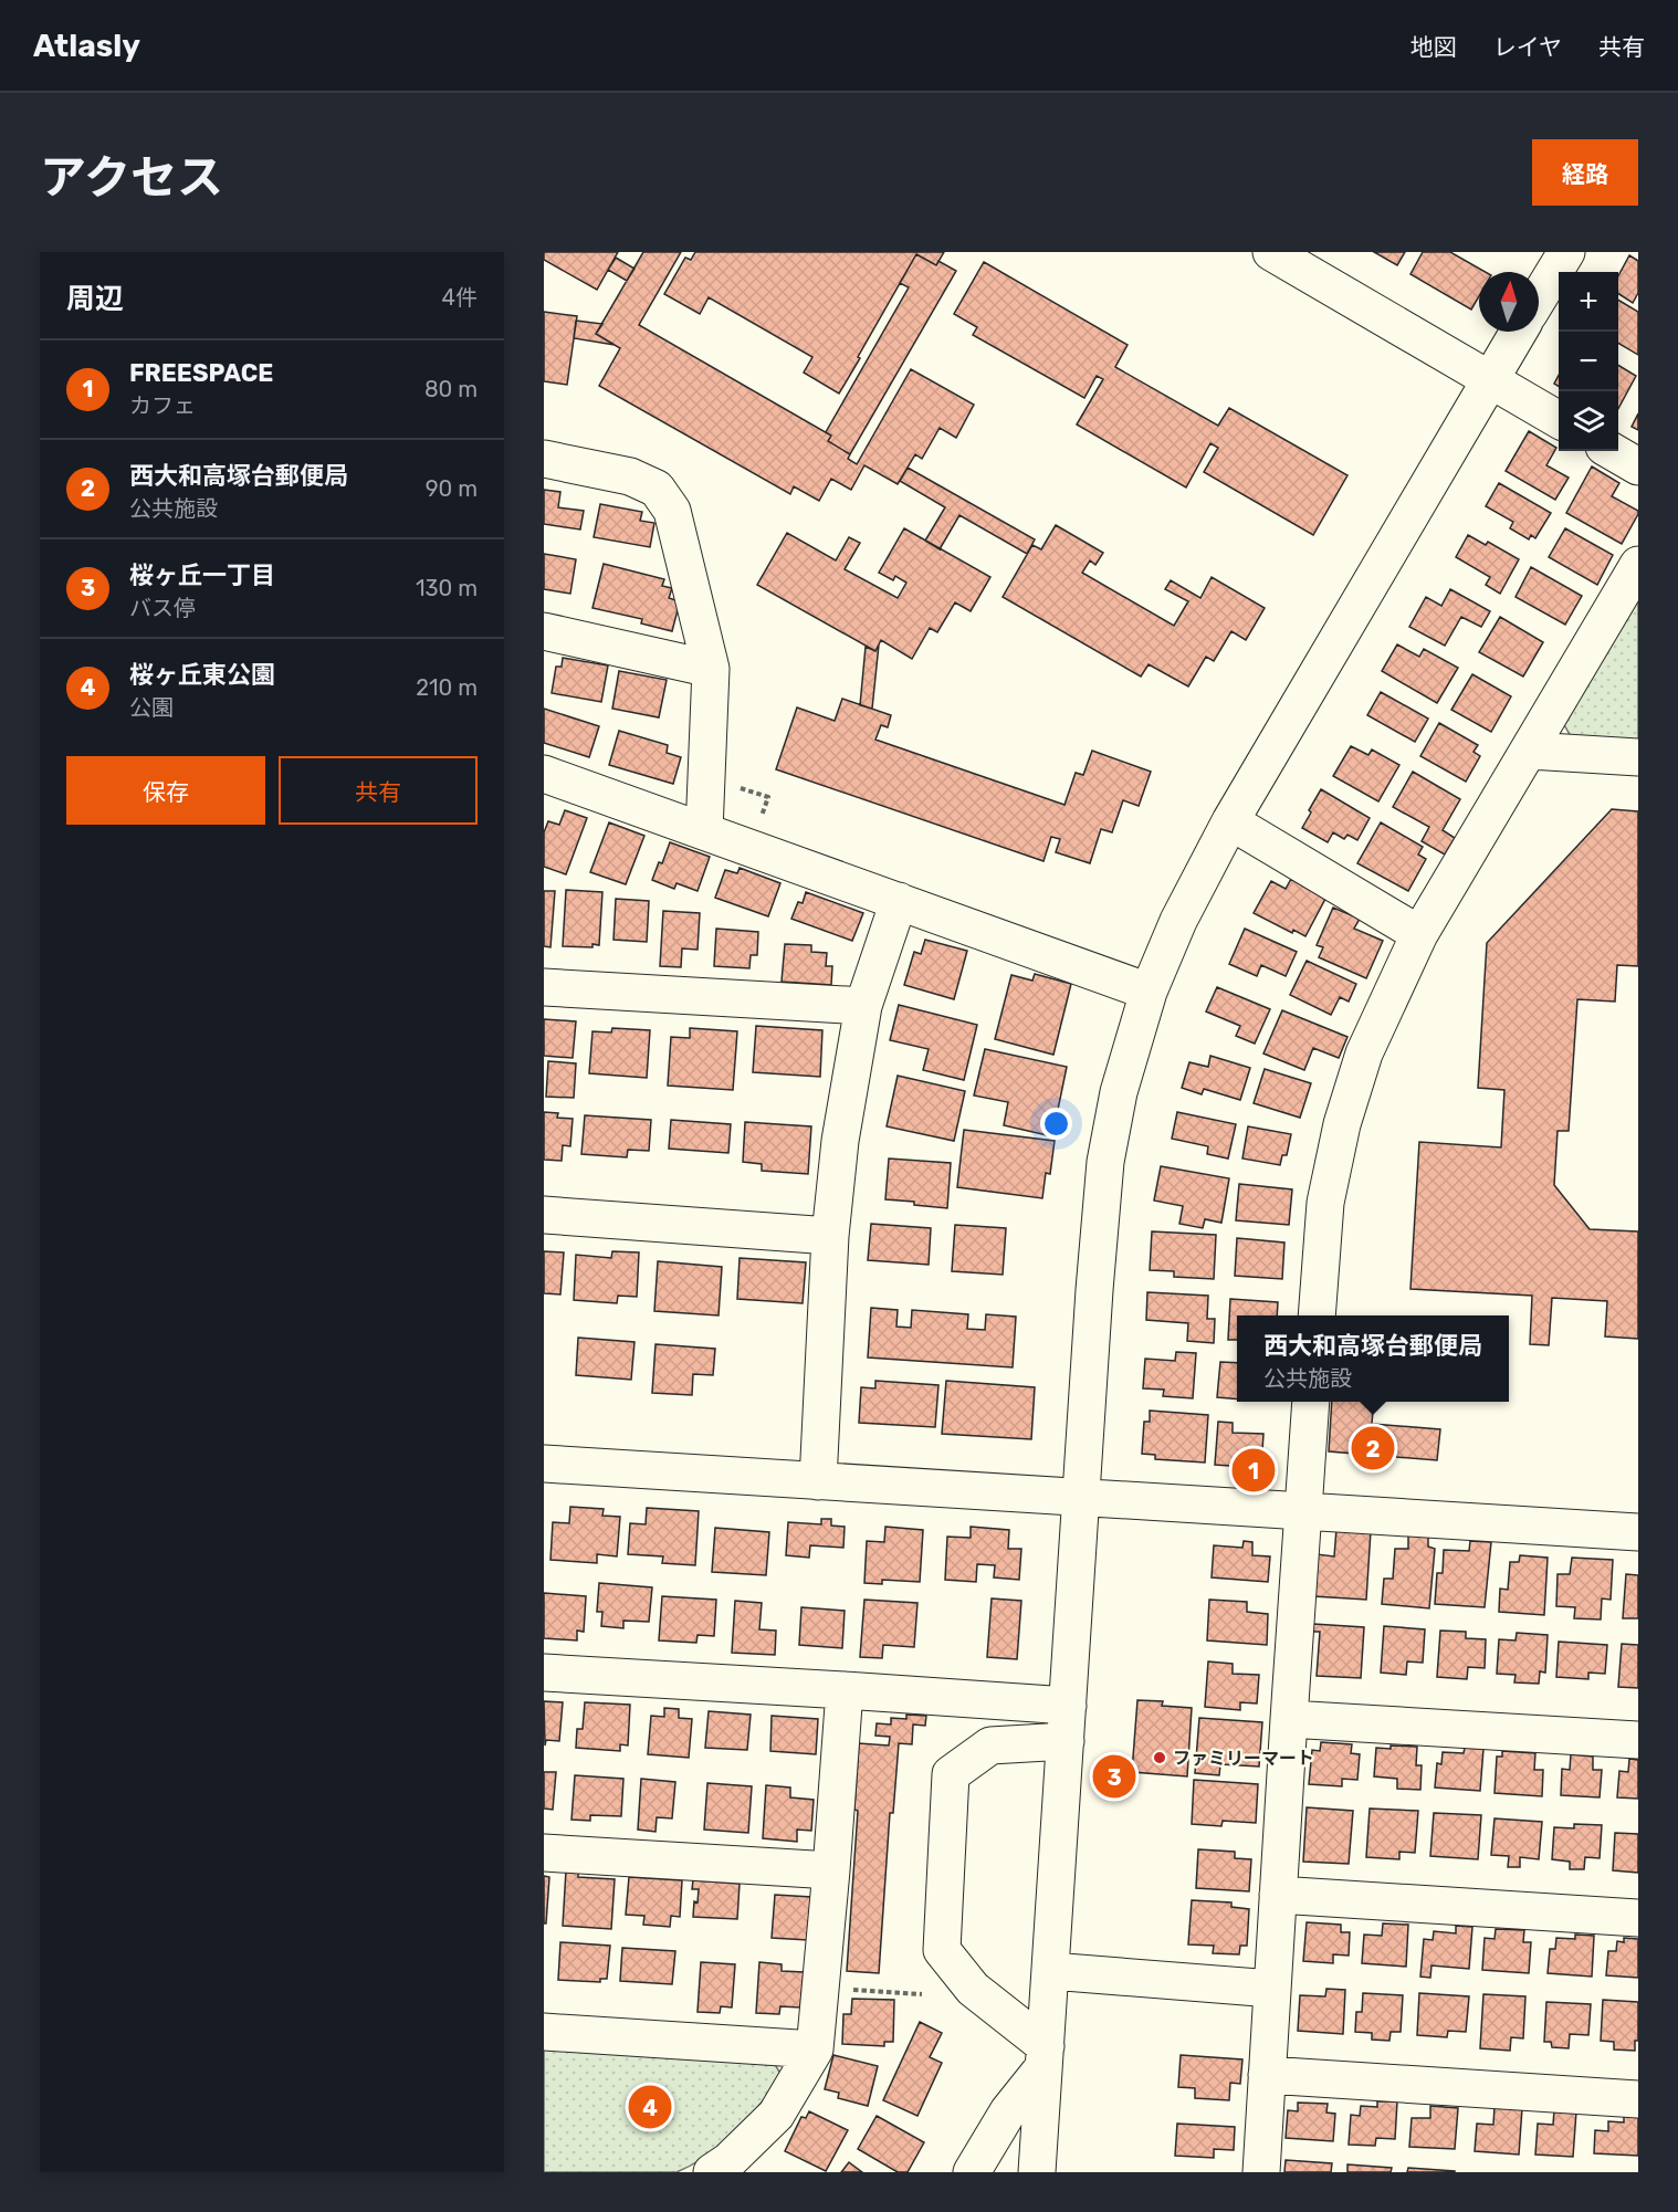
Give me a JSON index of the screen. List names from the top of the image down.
{
  "places": ["ファミリーマート"],
  "north": "top",
  "page": {
    "header": "Atlasly",
    "nav": ["地図", "レイヤ", "共有"],
    "title": "アクセス",
    "buttons": [
      "経路",
      ["保存", "共有"]
    ],
    "heading": ["周辺", "4件"],
    "map_buttons": ["+", "−"],
    "list": [
      {
        "mark": "1",
        "name": "FREESPACE",
        "note": "カフェ",
        "value": "80 m"
      },
      {
        "mark": "2",
        "name": "西大和高塚台郵便局",
        "note": "公共施設",
        "value": "90 m"
      },
      {
        "mark": "3",
        "name": "桜ヶ丘一丁目",
        "note": "バス停",
        "value": "130 m"
      },
      {
        "mark": "4",
        "name": "桜ヶ丘東公園",
        "note": "公園",
        "value": "210 m"
      }
    ],
    "popup": ["西大和高塚台郵便局", "公共施設"],
    "pins": [
      "2",
      "1",
      "3",
      "4"
    ]
  }
}
